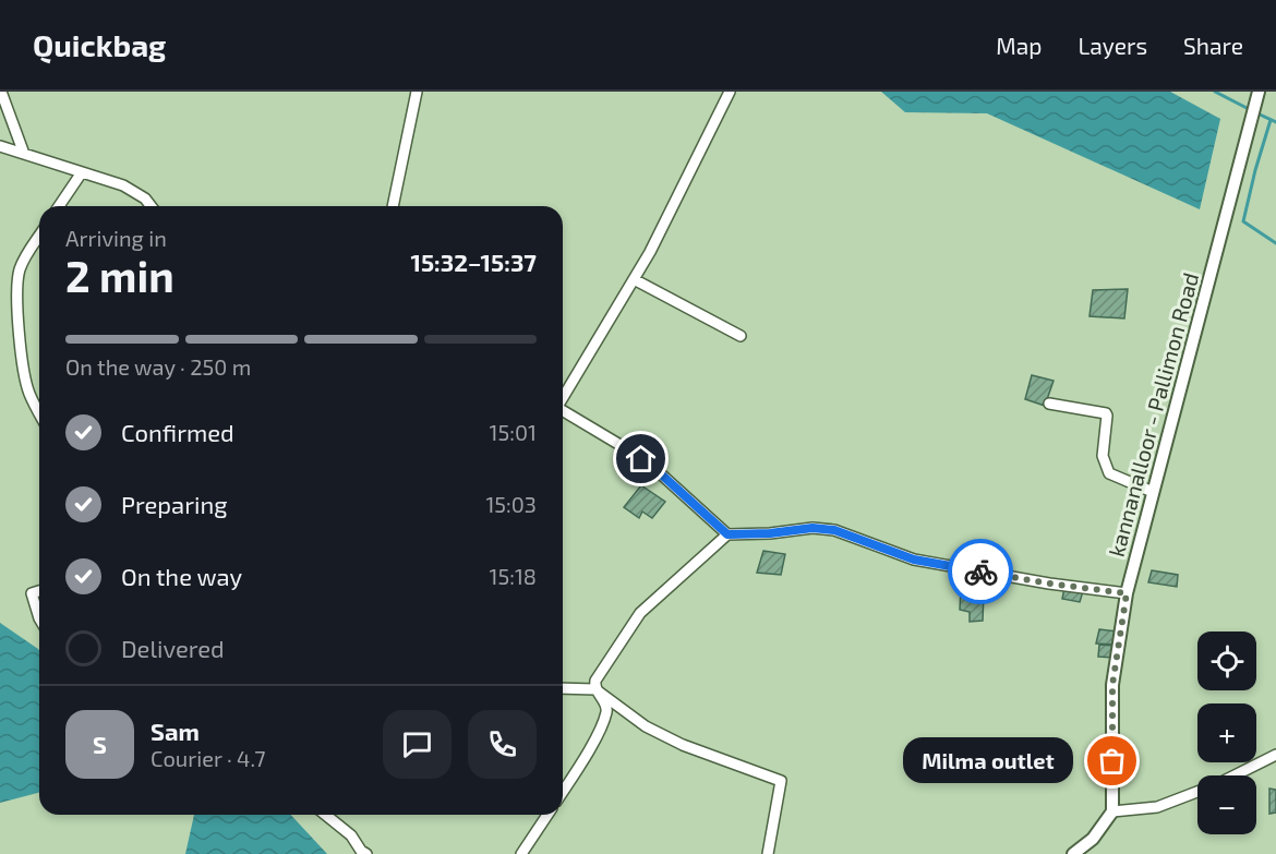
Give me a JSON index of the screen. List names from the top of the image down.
{
  "streets": {
    "street": ["kannanalloor - Pallimon Road"]
  },
  "places": ["Milma outlet"],
  "page": {
    "header": "Quickbag",
    "nav": ["Map", "Layers", "Share"],
    "heading": ["2 min", "Arriving in", "15:32–15:37"],
    "panel": ["Sam", "Courier · 4.7"],
    "bar": "On the way · 250 m",
    "list": [
      ["Confirmed", "15:01"],
      ["Preparing", "15:03"],
      ["On the way", "15:18"],
      "Delivered"
    ],
    "map_buttons": ["+", "−"],
    "round": "S",
    "bubble": "Milma outlet"
  }
}
